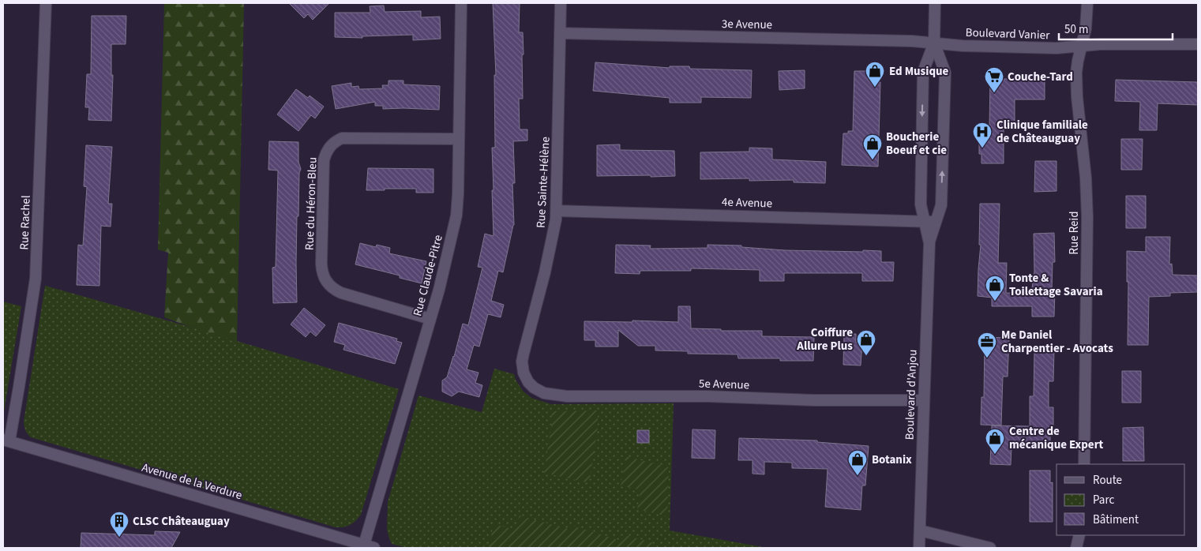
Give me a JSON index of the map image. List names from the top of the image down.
{
  "streets": {
    "street": [
      "3e Avenue",
      "Boulevard Vanier",
      "Rue Sainte-Hélène",
      "4e Avenue",
      "Rue du Héron-Bleu",
      "Rue Rachel",
      "Rue Reid",
      "Rue Claude-Pitre",
      "5e Avenue",
      "Boulevard d'Anjou",
      "Avenue de la Verdure"
    ]
  },
  "crossings": [
    ["3e Avenue", "Boulevard Vanier"],
    ["3e Avenue", "Rue Sainte-Hélène"],
    ["3e Avenue", "Boulevard d'Anjou"],
    ["Boulevard Vanier", "Rue Reid"],
    ["Boulevard Vanier", "Boulevard d'Anjou"],
    ["Rue Sainte-Hélène", "4e Avenue"],
    ["Rue Sainte-Hélène", "5e Avenue"],
    ["4e Avenue", "Boulevard d'Anjou"],
    ["Rue du Héron-Bleu", "Rue Claude-Pitre"],
    ["Rue Rachel", "Avenue de la Verdure"],
    ["Rue Claude-Pitre", "Avenue de la Verdure"],
    ["5e Avenue", "Boulevard d'Anjou"]
  ],
  "places": {
    "shop": [
      "Ed Musique",
      "Boucherie Boeuf et cie",
      "Tonte & Toilettage Savaria",
      "Coiffure Allure Plus",
      "Centre de mécanique Expert",
      "Botanix"
    ],
    "supermarket": ["Couche-Tard"],
    "hospital": ["Clinique familiale de Châteauguay"],
    "office": ["Me Daniel Charpentier - Avocats"],
    "building": ["CLSC Châteauguay"]
  },
  "legend": ["Route", "Parc", "Bâtiment"],
  "scale_bar": "50 m"
}
